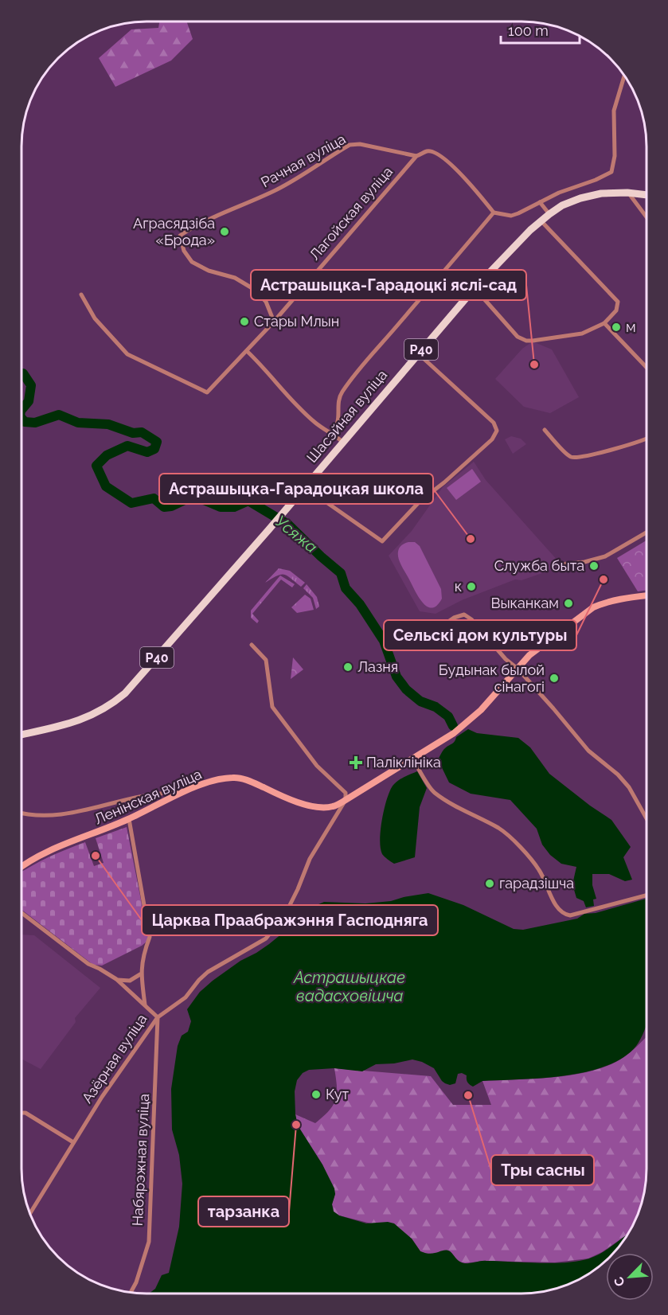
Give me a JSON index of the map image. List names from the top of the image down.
{
  "streets": {
    "main road": ["Р40", "Шасэйная вуліца"],
    "street": [
      "Рачная вуліца",
      "Лагойская вуліца",
      "Ленінская вуліца",
      "Азёрная вуліца",
      "Набярэжная вуліца"
    ]
  },
  "crossings": [
    ["Рачная вуліца", "Лагойская вуліца"],
    ["Ленінская вуліца", "Азёрная вуліца"],
    ["Азёрная вуліца", "Набярэжная вуліца"]
  ],
  "water": ["Усяжа", "Астрашыцкае вадасховішча"],
  "places": {
    "other": [
      "Аграсядзіба «Брода»",
      "Стары Млын",
      "м",
      "Астрашыцка-Гарадоцкі яслі-сад",
      "Астрашыцка-Гарадоцкая школа",
      "Служба быта",
      "Сельскі дом культуры",
      "к",
      "Выканкам",
      "Лазня",
      "Будынак былой сінагогі",
      "Царква Праабражэння Гасподняга",
      "гарадзішча",
      "Кут",
      "Тры сасны",
      "тарзанка"
    ],
    "health": ["Паліклініка"]
  },
  "scale_bar": "100 m",
  "north": "bottom left"
}
